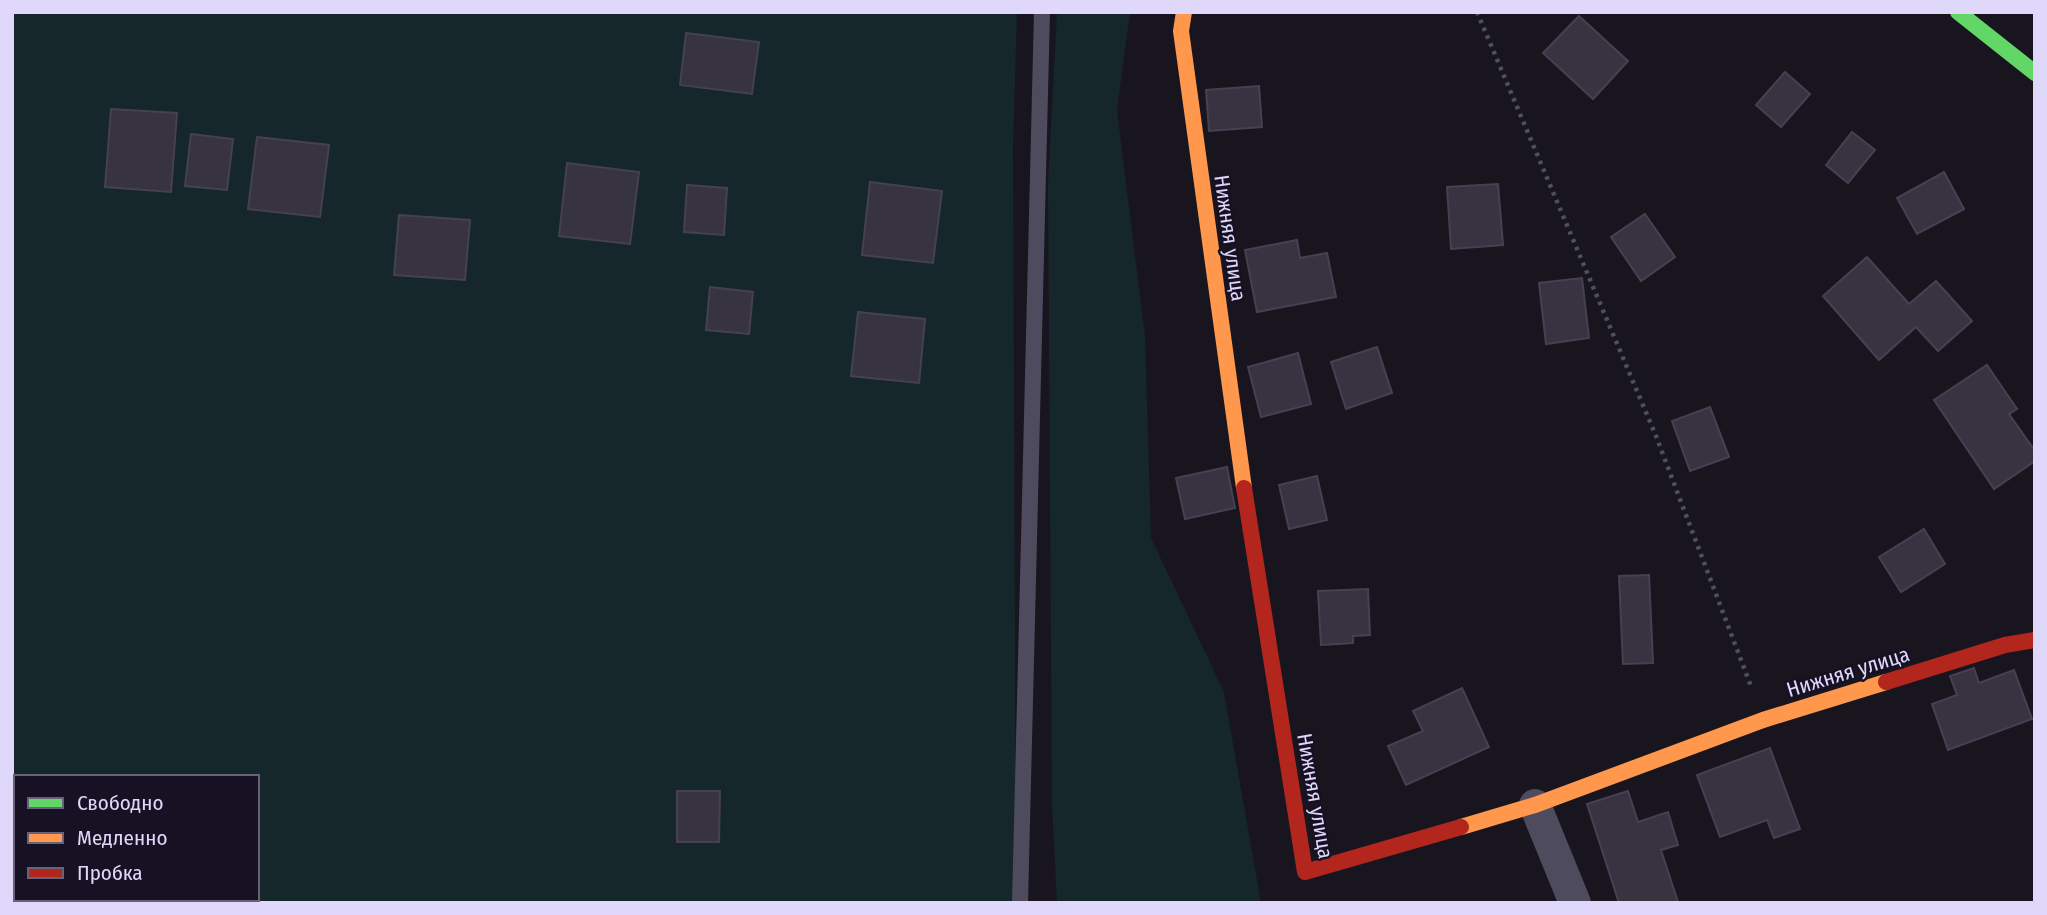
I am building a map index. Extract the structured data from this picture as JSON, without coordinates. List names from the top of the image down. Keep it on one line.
{"streets":{"street":["Нижняя улица"]},"legend":["Свободно","Медленно","Пробка"]}
